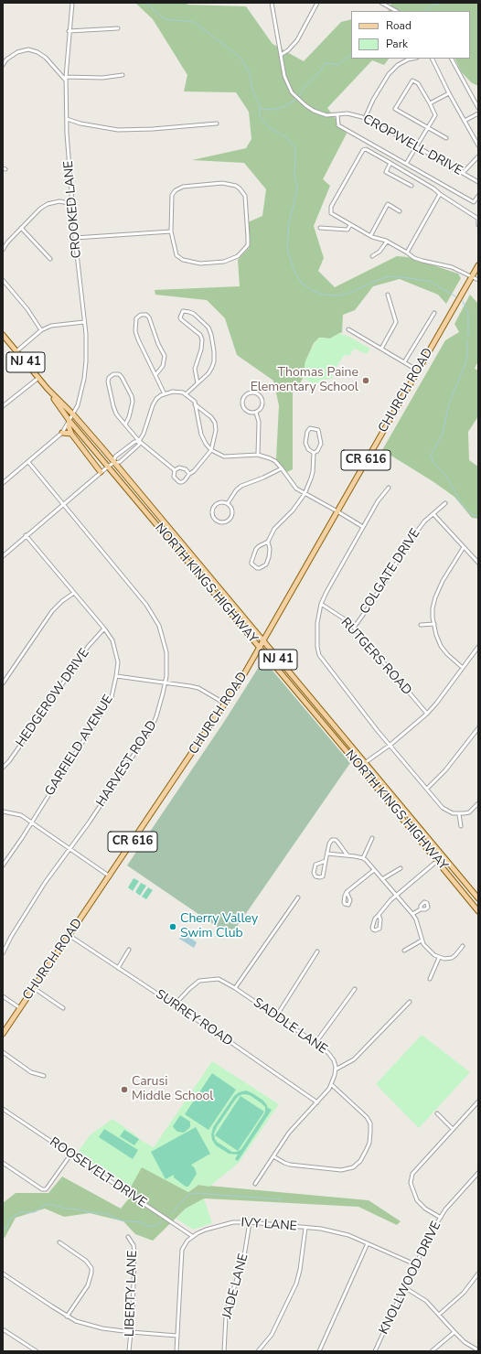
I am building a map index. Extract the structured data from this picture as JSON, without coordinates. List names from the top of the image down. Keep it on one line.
{"streets":{"main road":["NJ 41","CHURCH ROAD","CR 616","NORTH KINGS HIGHWAY"],"street":["CROPWELL DRIVE","CROOKED LANE","COLGATE DRIVE","RUTGERS ROAD","HEDGEROW DRIVE","GARFIELD AVENUE","HARVEST ROAD","SURREY ROAD","SADDLE LANE","ROOSEVELT DRIVE","IVY LANE","KNOLLWOOD DRIVE","JADE LANE","LIBERTY LANE"]},"crossings":[["CROOKED LANE","NORTH KINGS HIGHWAY"],["CROOKED LANE","HARVEST ROAD"],["CHURCH ROAD","NORTH KINGS HIGHWAY"],["CHURCH ROAD","SURREY ROAD"],["COLGATE DRIVE","RUTGERS ROAD"],["HEDGEROW DRIVE","GARFIELD AVENUE"],["SURREY ROAD","SADDLE LANE"],["ROOSEVELT DRIVE","IVY LANE"],["IVY LANE","KNOLLWOOD DRIVE"],["IVY LANE","JADE LANE"]],"places":["Thomas Paine Elementary School","Cherry Valley Swim Club","Carusi Middle School"],"legend":["Road","Park"]}
